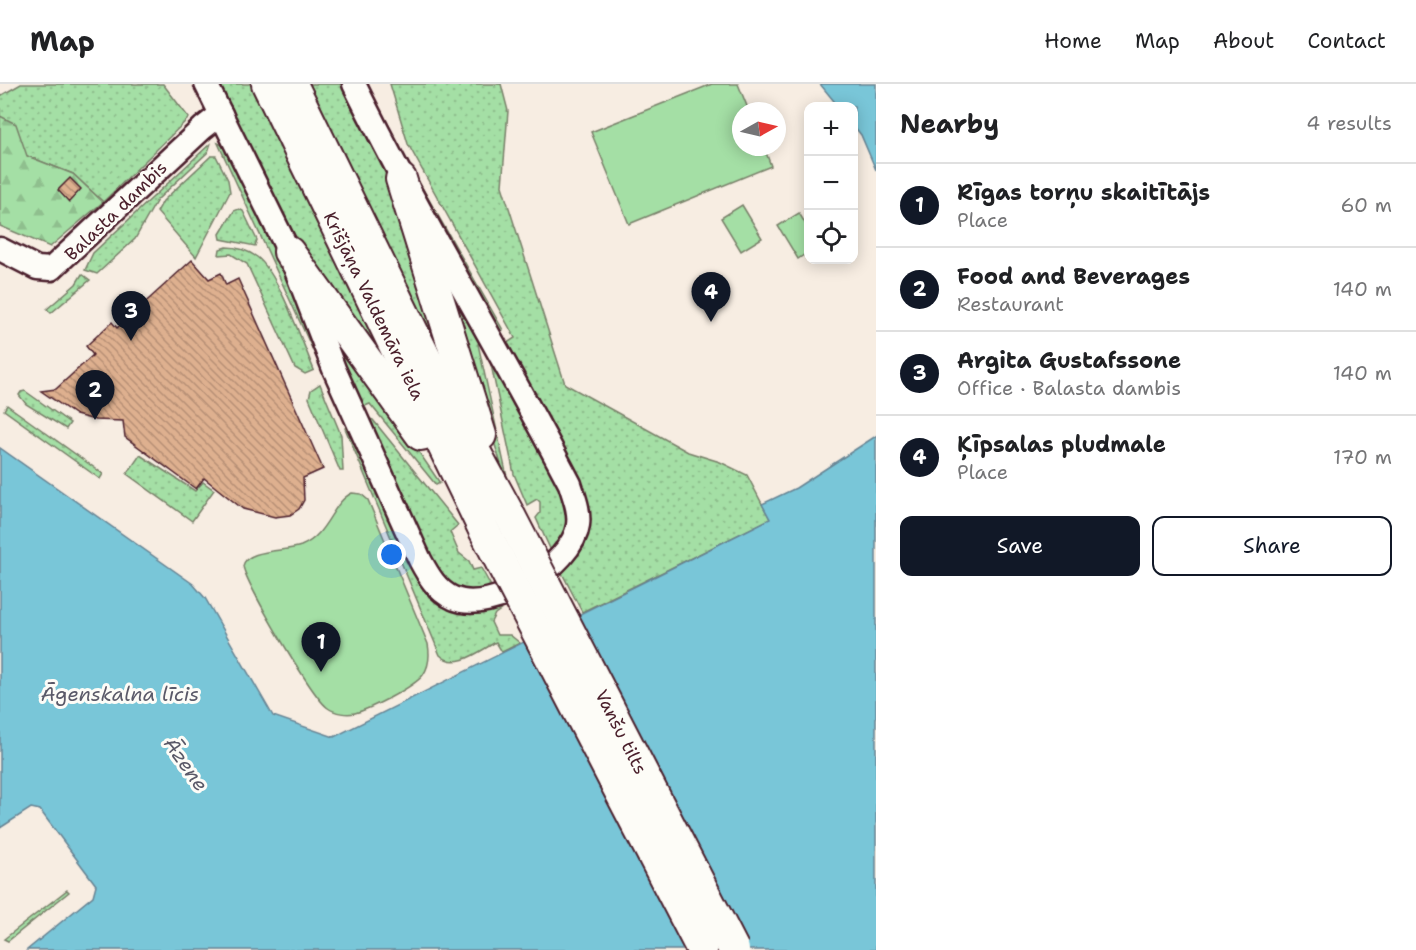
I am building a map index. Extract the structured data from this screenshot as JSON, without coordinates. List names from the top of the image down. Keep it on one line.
{"streets":{"main road":["Krišjāņa Valdemāra iela","Vanšu tilts"],"street":["Balasta dambis"]},"crossings":[["Krišjāņa Valdemāra iela","Vanšu tilts"]],"water":["Āgenskalna līcis","Āzene"],"north":"right","page":{"header":"Map","nav":["Home","Map","About","Contact"],"heading":["Nearby","4 results"],"map_buttons":["+","−"],"list":[{"mark":"1","name":"Rīgas torņu skaitītājs","note":"Place","value":"60 m"},{"mark":"2","name":"Food and Beverages","note":"Restaurant","value":"140 m"},{"mark":"3","name":"Argita Gustafssone","note":"Office · Balasta dambis","value":"140 m"},{"mark":"4","name":"Ķīpsalas pludmale","note":"Place","value":"170 m"}],"pins":["4","3","2","1"],"buttons":["Save","Share"]}}
